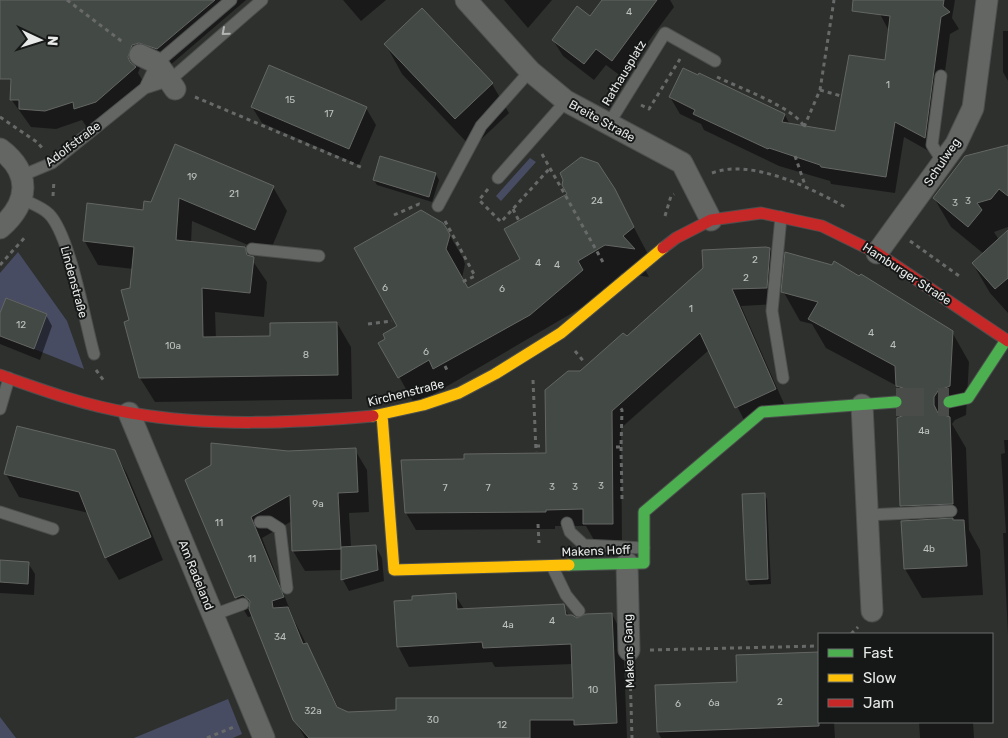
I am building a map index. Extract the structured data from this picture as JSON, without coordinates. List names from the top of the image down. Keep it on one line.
{"streets":{"main road":["Hamburger Straße","Kirchenstraße","Makens Hoff"],"street":["Breite Straße","Schulweg","Am Radeland","Makens Gang"],"lane":["Rathausplatz","Adolfstraße","Lindenstraße"]},"crossings":[["Rathausplatz","Breite Straße"],["Breite Straße","Hamburger Straße"],["Breite Straße","Kirchenstraße"],["Schulweg","Hamburger Straße"],["Hamburger Straße","Kirchenstraße"],["Kirchenstraße","Makens Hoff"],["Kirchenstraße","Am Radeland"],["Makens Hoff","Makens Gang"]],"house_numbers":["4","1","15","17","19","21","24","3","3","2","4","4","2","6","6","1","12","4","4","10a","6","8","4a","3","3","3","7","7","9a","11","4b","11","4","4a","34","10","2","6a","6","32a","30","12"],"legend":["Fast","Slow","Jam"],"north":"right"}
